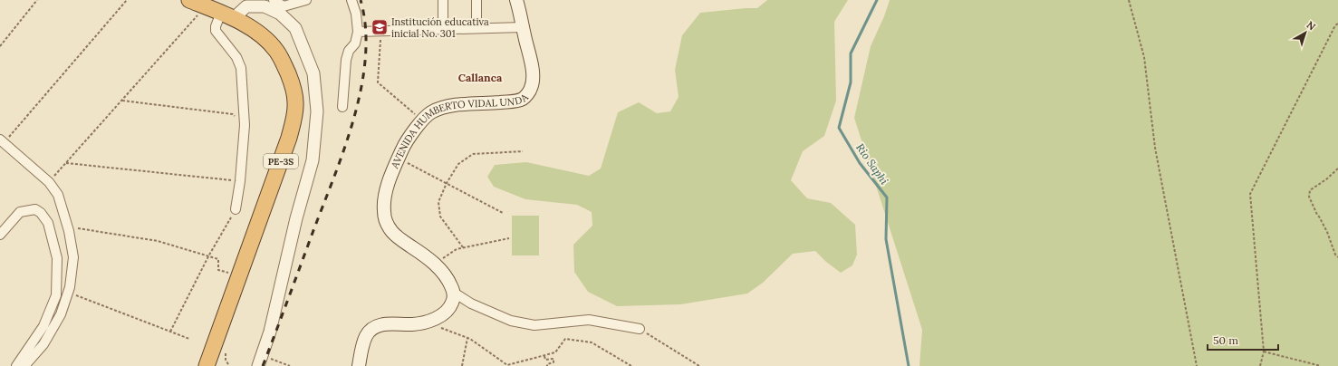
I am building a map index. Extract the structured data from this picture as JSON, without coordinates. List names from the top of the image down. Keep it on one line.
{"streets":{"highway":["PE-3S"],"main road":["AVENIDA HUMBERTO VIDAL UNDA"]},"districts":["Callanca"],"water":["Rio Saphi"],"places":{"school or university":["Institución educativa inicial No. 301"]},"scale_bar":"50 m","north":"top right"}
